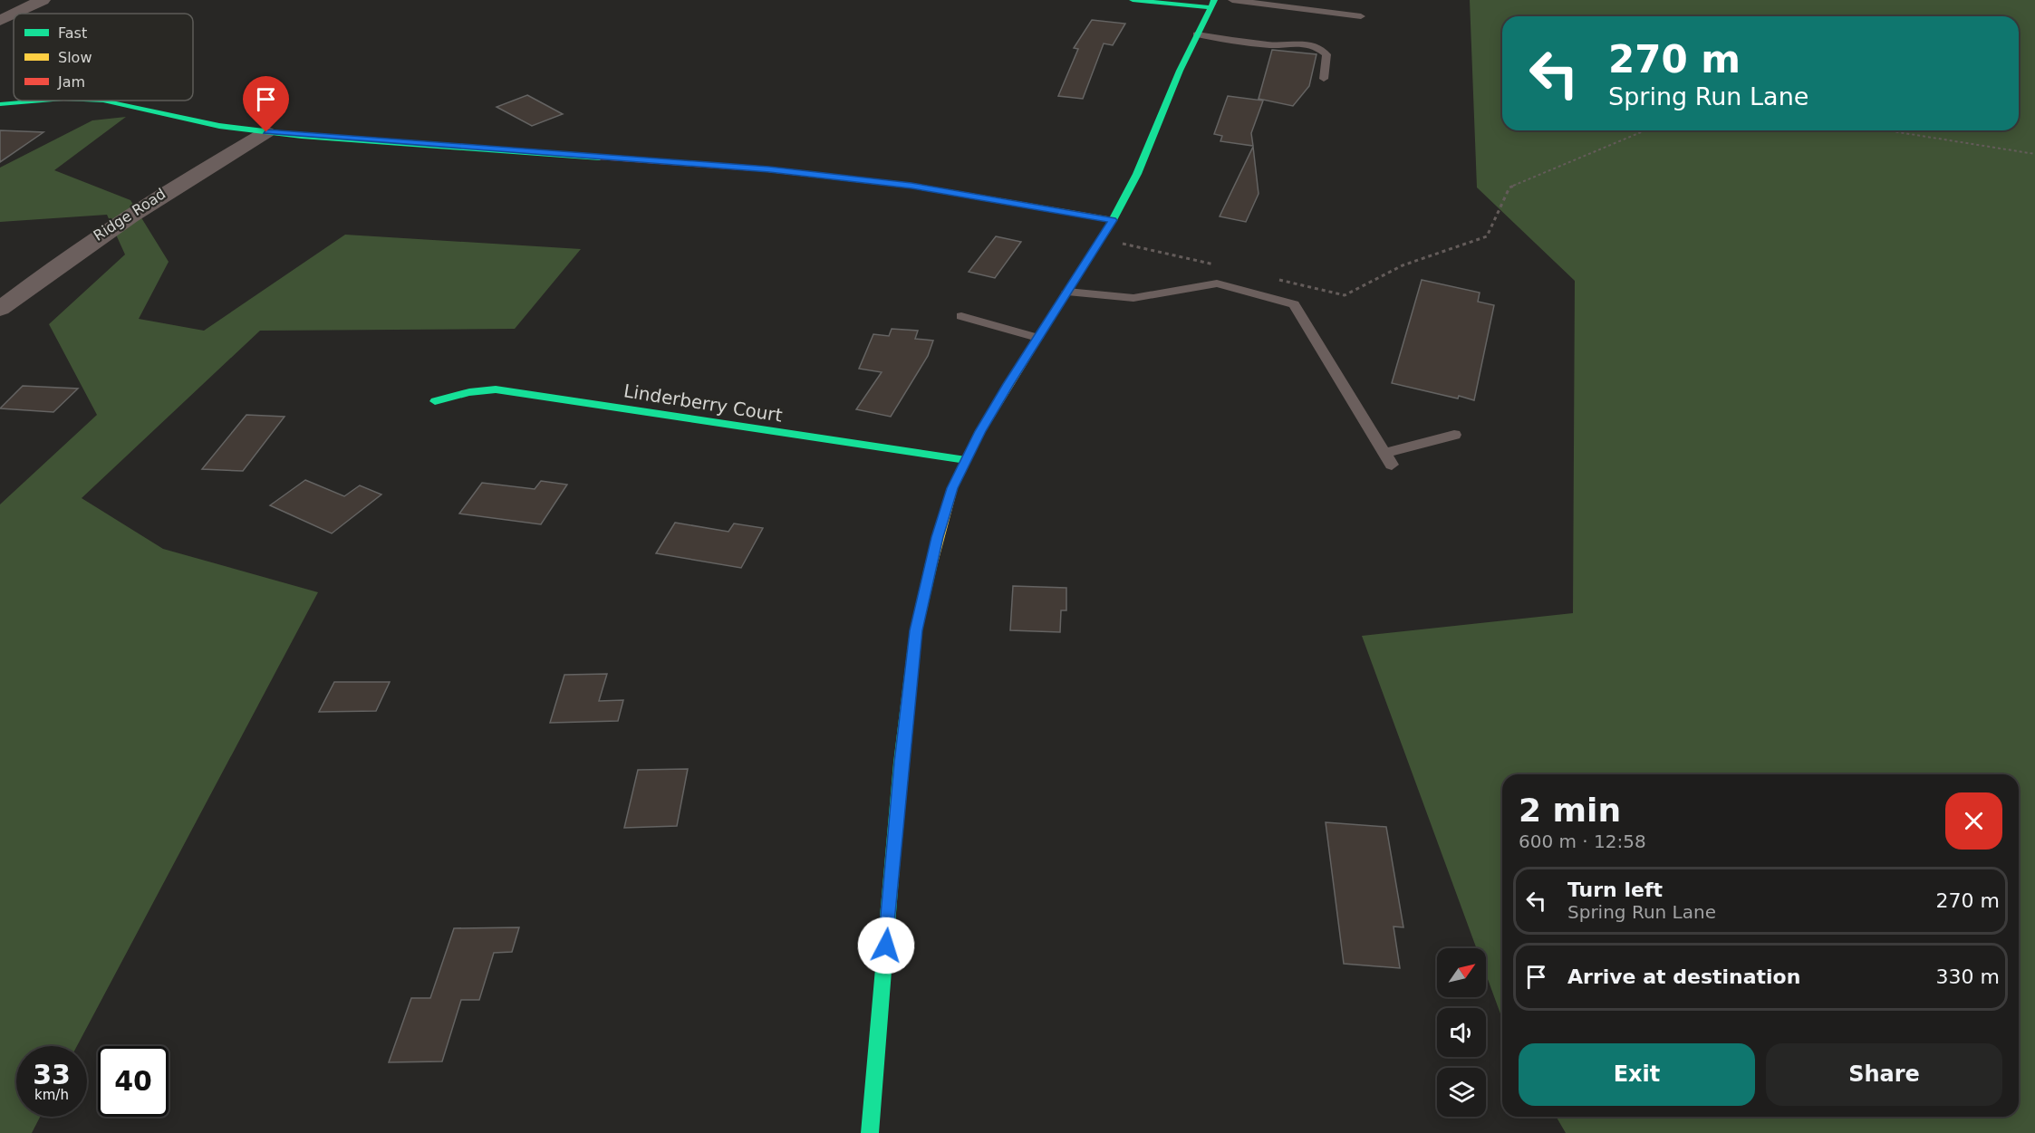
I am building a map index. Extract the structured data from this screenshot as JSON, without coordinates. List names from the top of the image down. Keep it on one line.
{"streets":{"street":["Ridge Road","Linderberry Court"]},"legend":["Fast","Slow","Jam"],"north":"top right","page":{"turn":["270 m","Spring Run Lane"],"heading":["2 min","600 m · 12:58"],"list":[{"name":"Turn left","note":"Spring Run Lane","value":"270 m"},{"name":"Arrive at destination","value":"330 m"}],"buttons":["Exit","Share"],"speed":"33 km/h","limit":"40"}}
